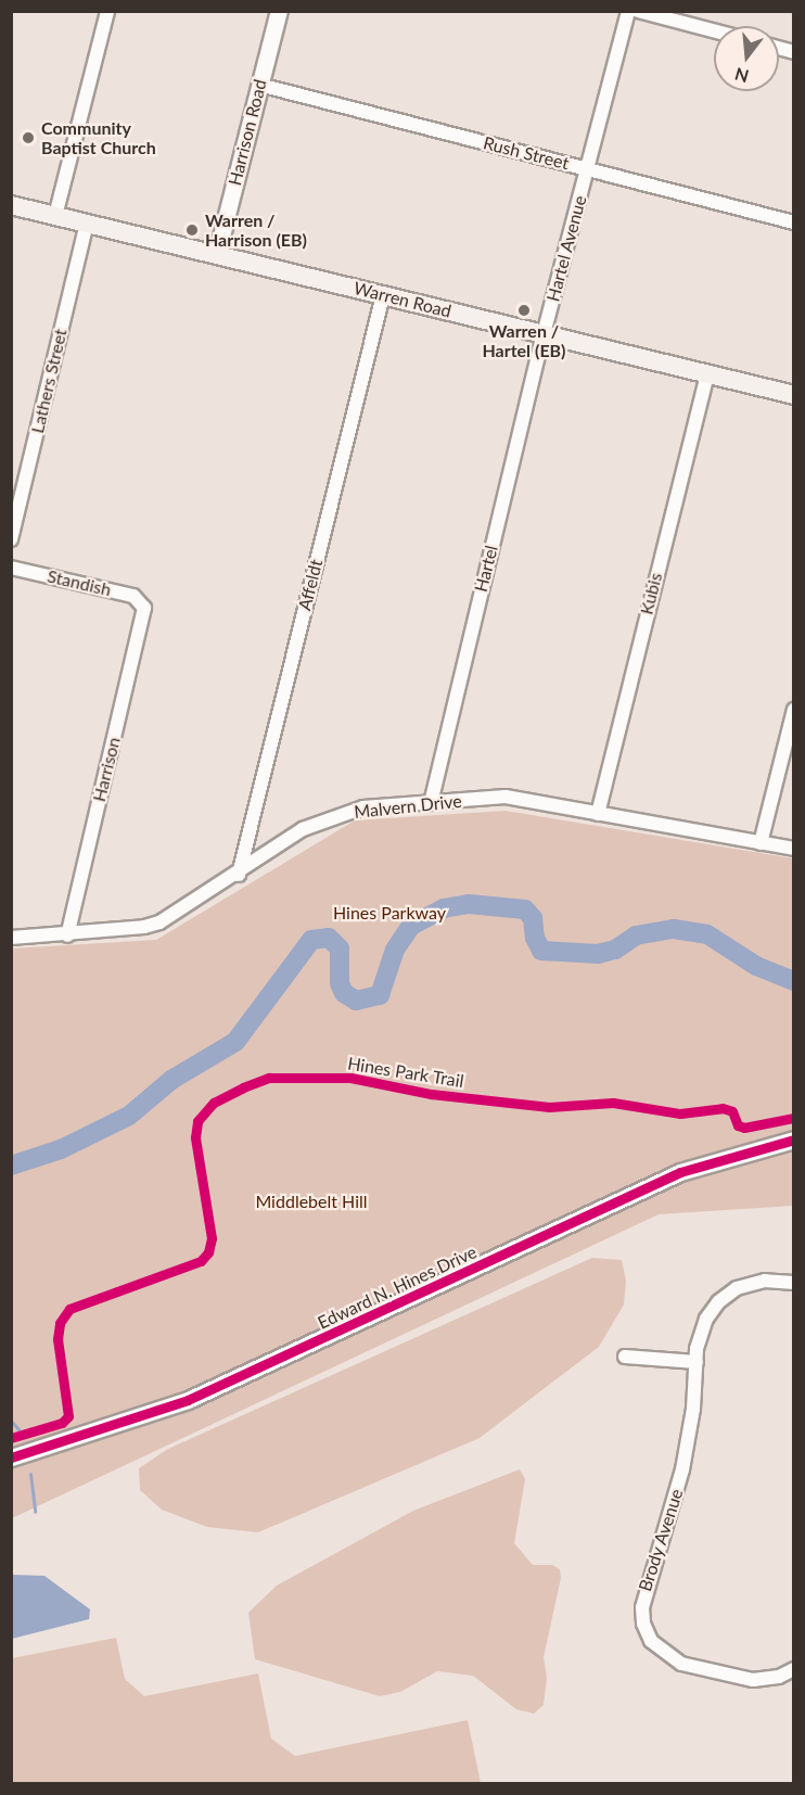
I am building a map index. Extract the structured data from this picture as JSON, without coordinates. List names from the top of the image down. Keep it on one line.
{"streets":{"main road":["Warren Road"],"street":["Harrison Road","Rush Street","Hartel Avenue","Lathers Street","Hartel","Standish","Affeldt","Kubis","Harrison","Malvern Drive","Edward N. Hines Drive","Brody Avenue"],"cycle path":["Hines Park Trail"]},"crossings":[["Harrison Road","Rush Street"],["Harrison Road","Warren Road"],["Rush Street","Hartel Avenue"],["Hartel Avenue","Warren Road"],["Hartel Avenue","Hartel"],["Warren Road","Lathers Street"],["Warren Road","Hartel"],["Warren Road","Affeldt"],["Warren Road","Kubis"],["Hartel","Malvern Drive"],["Standish","Harrison"],["Affeldt","Malvern Drive"],["Kubis","Malvern Drive"],["Harrison","Malvern Drive"]],"parks":["Hines Parkway","Middlebelt Hill"],"places":["Community Baptist Church","Warren / Harrison (EB)","Warren / Hartel (EB)"],"north":"bottom"}
